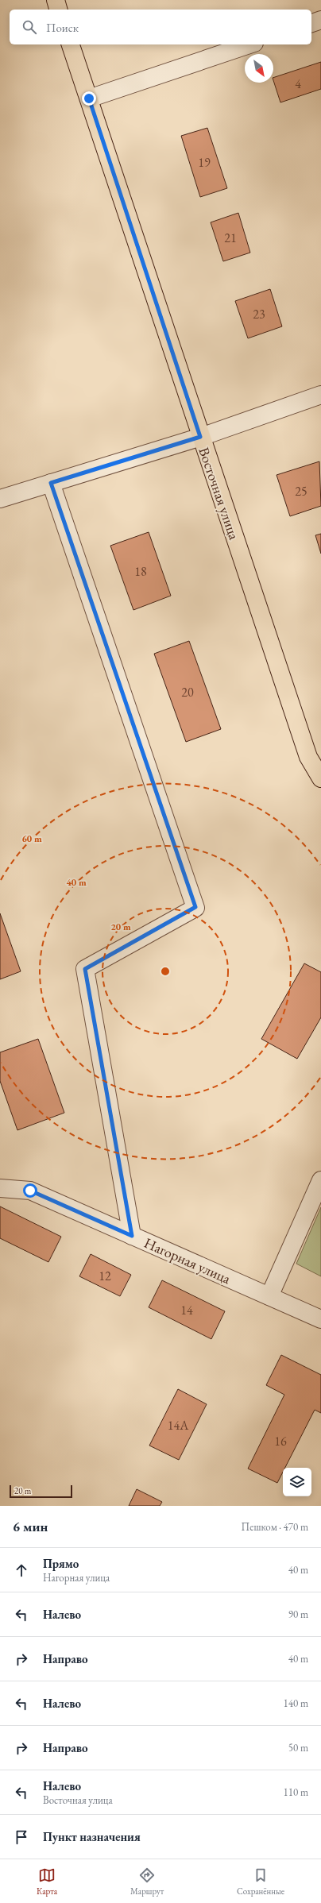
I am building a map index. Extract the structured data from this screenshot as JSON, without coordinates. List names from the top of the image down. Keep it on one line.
{"streets":{"main road":["Восточная улица"],"street":["Нагорная улица"]},"house_numbers":["4","19","21","23","25","18","20","12","14","14А","16"],"scale_bar":"20 m","north":"bottom right","page":{"search":"Поиск","scale":"20 m","heading":["6 мин","Пешком · 470 m"],"list":[["Прямо","Нагорная улица","40 m"],["Налево","90 m"],["Направо","40 m"],["Налево","140 m"],["Направо","50 m"],["Налево","Восточная улица","110 m"],"Пункт назначения"],"nav":["Карта","Маршрут","Сохранённые"]},"rings":["60 m","40 m","20 m"]}
